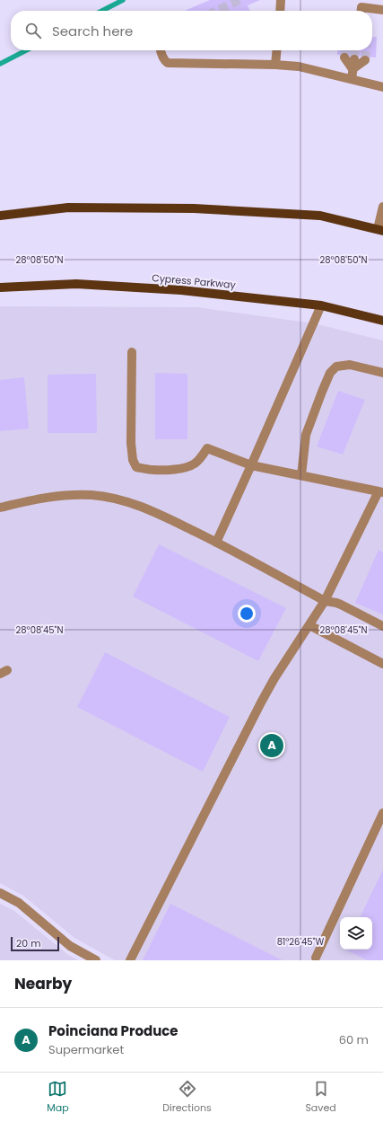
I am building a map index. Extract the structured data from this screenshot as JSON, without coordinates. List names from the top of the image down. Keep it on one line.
{"streets":{"main road":["Cypress Parkway"]},"scale_bar":"20 m","page":{"search":"Search here","pins":"A","scale":"20 m","heading":"Nearby","list":[{"mark":"A","name":"Poinciana Produce","note":"Supermarket","value":"60 m"}],"nav":["Map","Directions","Saved"]},"coordinates":["28°08'50\"N","28°08'45\"N","81°26'45\"W"]}
